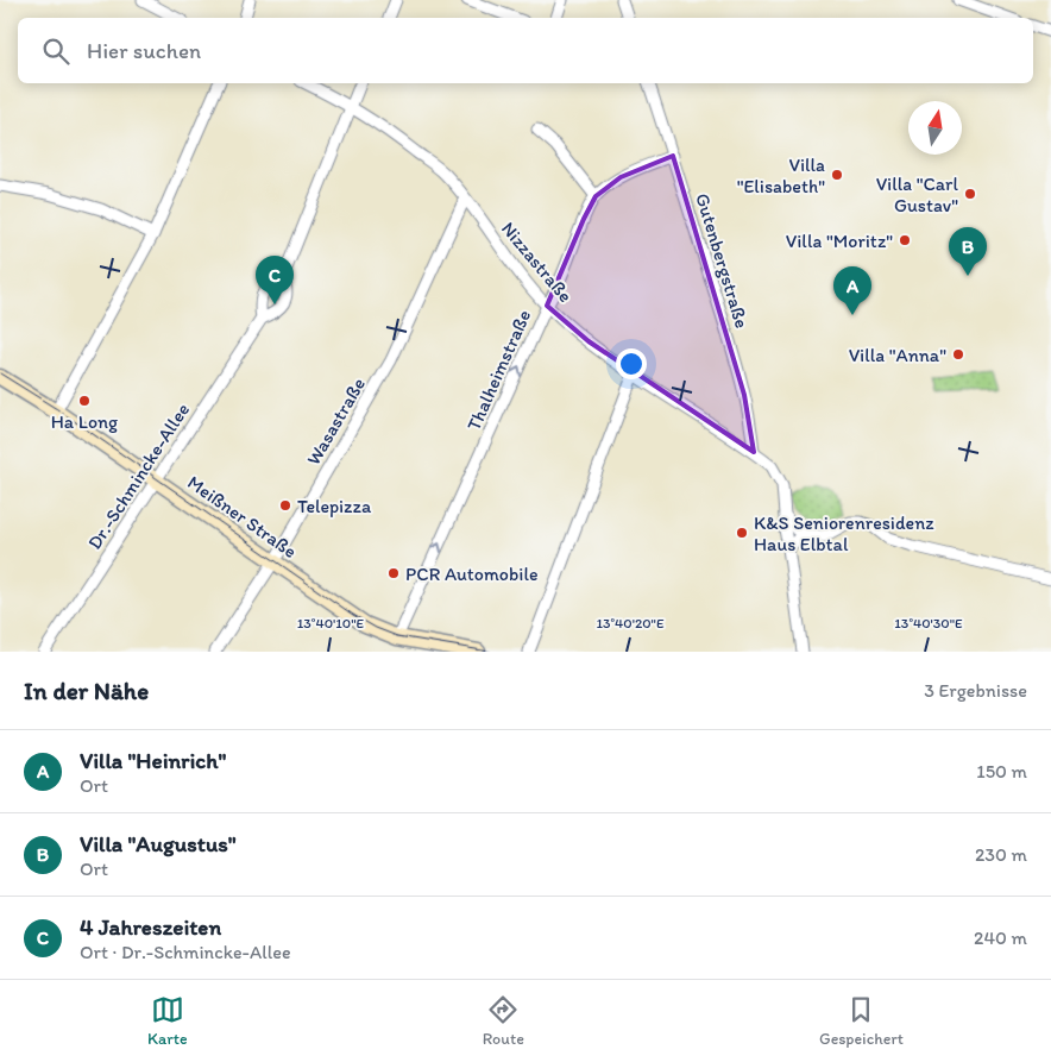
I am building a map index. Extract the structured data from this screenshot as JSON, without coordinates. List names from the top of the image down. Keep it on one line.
{"streets":{"main road":["Meißner Straße"],"street":["Gutenbergstraße","Nizzastraße","Thalheimstraße","Wasastraße","Dr.-Schmincke-Allee"]},"crossings":[["Gutenbergstraße","Nizzastraße"],["Gutenbergstraße","Thalheimstraße"],["Nizzastraße","Thalheimstraße"],["Nizzastraße","Wasastraße"],["Nizzastraße","Dr.-Schmincke-Allee"],["Thalheimstraße","Meißner Straße"],["Wasastraße","Meißner Straße"],["Dr.-Schmincke-Allee","Meißner Straße"]],"one_way":["Thalheimstraße"],"places":["Villa \"Elisabeth\"","Villa \"Carl Gustav\"","Villa \"Moritz\"","Villa \"Anna\"","Ha Long","Telepizza","K&S Seniorenresidenz Haus Elbtal","PCR Automobile"],"north":"top","page":{"search":"Hier suchen","pins":["B","C","A"],"heading":["In der Nähe","3 Ergebnisse"],"list":[{"mark":"A","name":"Villa \"Heinrich\"","note":"Ort","value":"150 m"},{"mark":"B","name":"Villa \"Augustus\"","note":"Ort","value":"230 m"},{"mark":"C","name":"4 Jahreszeiten","note":"Ort · Dr.-Schmincke-Allee","value":"240 m"}],"nav":["Karte","Route","Gespeichert"]},"coordinates":["13°40'10\"E","13°40'20\"E","13°40'30\"E"]}
